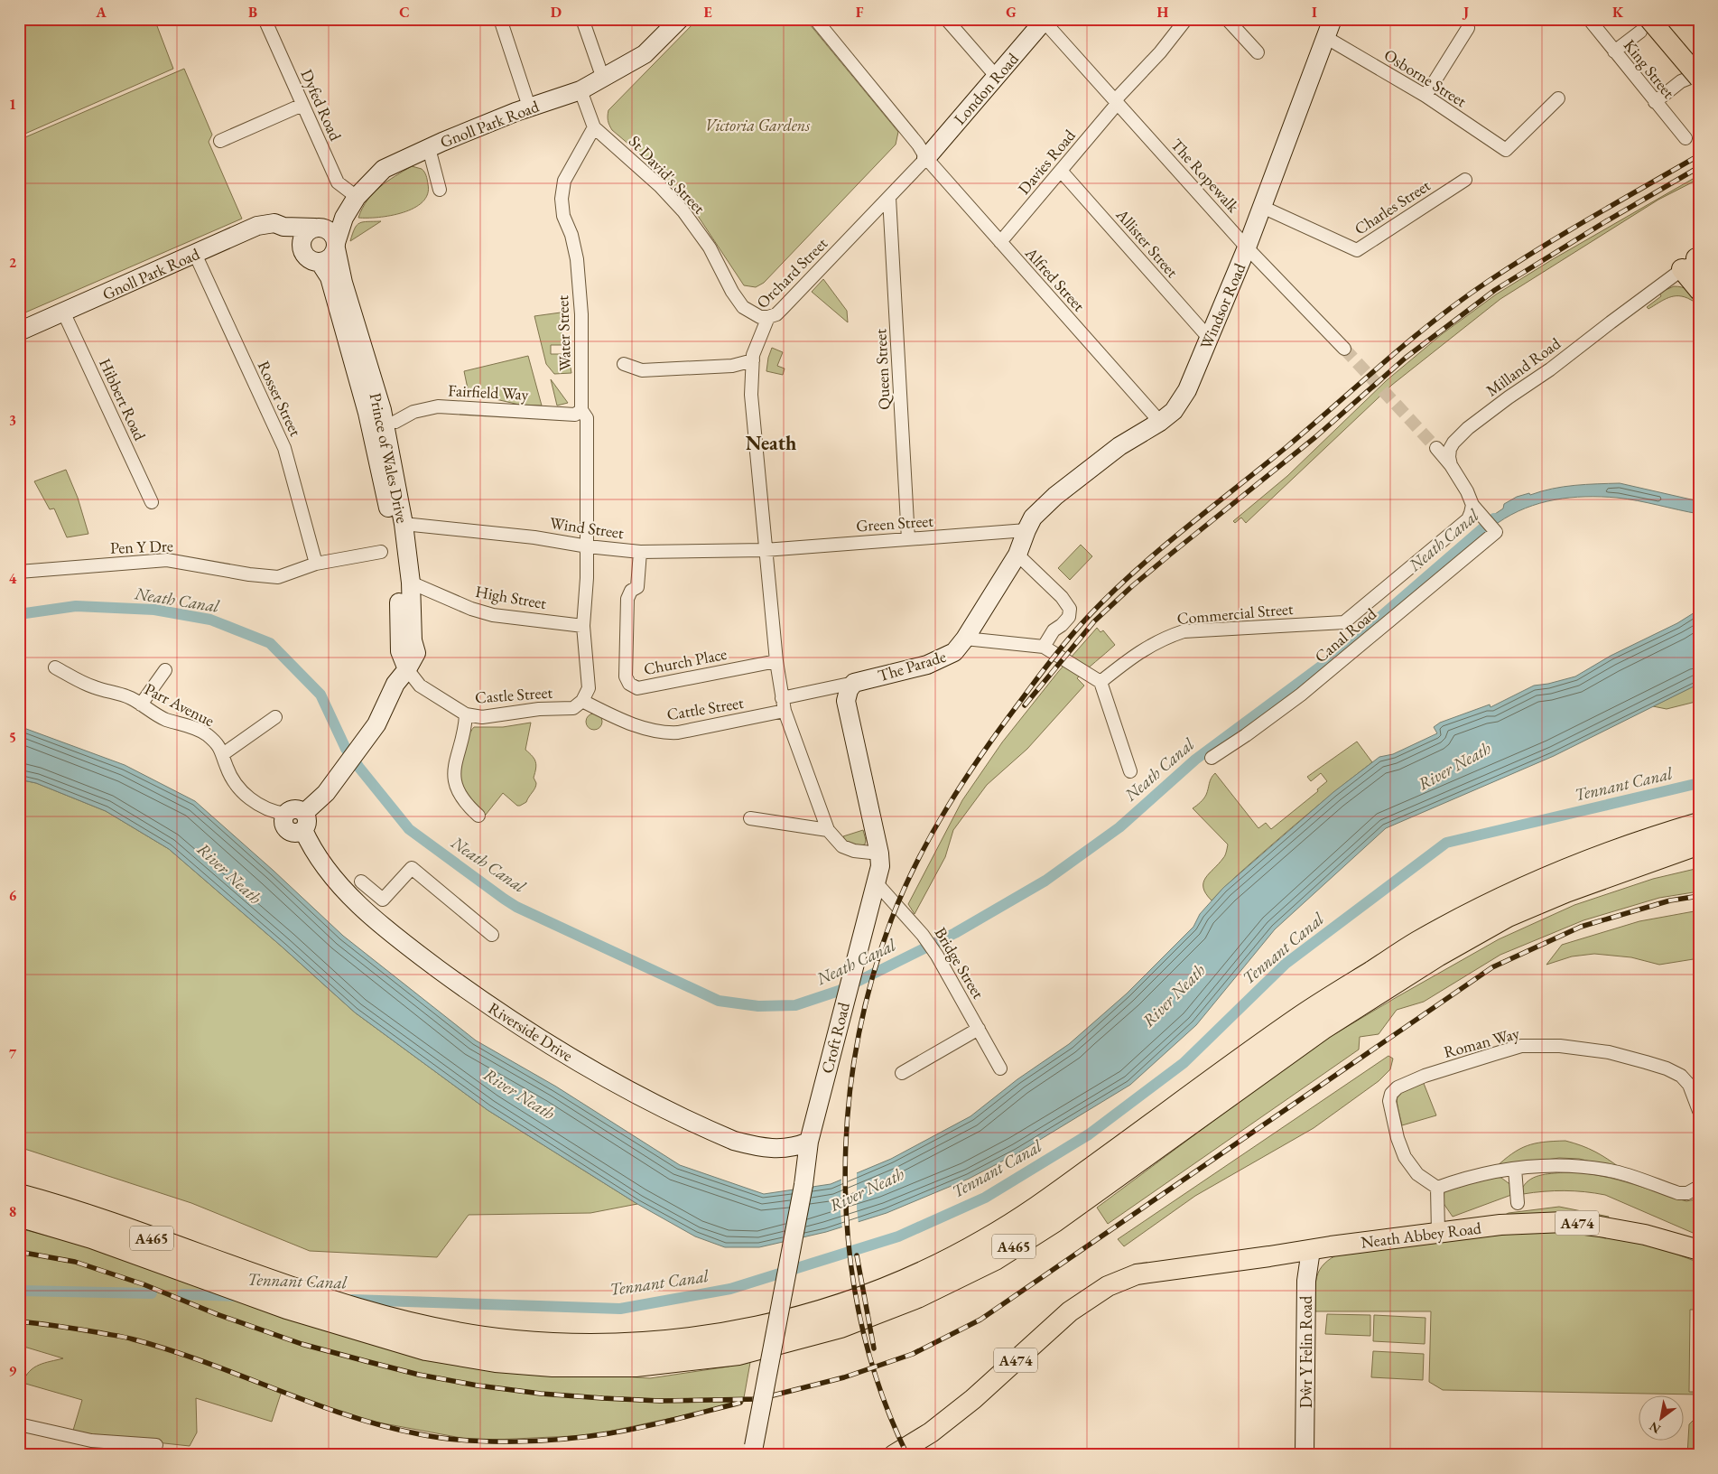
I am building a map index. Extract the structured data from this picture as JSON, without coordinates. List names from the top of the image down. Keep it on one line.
{"streets":{"highway":["A465"],"main road":["London Road","Gnoll Park Road","Windsor Road","Prince of Wales Drive","The Parade","Riverside Drive","Croft Road","A474","Neath Abbey Road","Dŵr Y Felin Road"],"street":["King Street","Osborne Street","Dyfed Road","Davies Road","St David's Street","The Ropewalk","Charles Street","Allister Street","Orchard Street","Alfred Street","Water Street","Milland Road","Queen Street","Fairfield Way","Rosser Street","Hibbert Road","Green Street","Wind Street","Pen Y Dre","High Street","Commercial Street","Canal Road","Church Place","Castle Street","Parr Avenue","Cattle Street","Bridge Street","Roman Way"]},"crossings":[["Osborne Street","Windsor Road"],["London Road","The Ropewalk"],["London Road","Orchard Street"],["London Road","Alfred Street"],["Dyfed Road","Gnoll Park Road"],["Gnoll Park Road","St David's Street"],["Gnoll Park Road","Rosser Street"],["Gnoll Park Road","Hibbert Road"],["Gnoll Park Road","Prince of Wales Drive"],["Davies Road","The Ropewalk"],["Davies Road","Allister Street"],["Davies Road","Alfred Street"],["St David's Street","Orchard Street"],["St David's Street","Water Street"],["The Ropewalk","Windsor Road"],["Charles Street","Windsor Road"],["Allister Street","Windsor Road"],["Orchard Street","Alfred Street"],["Orchard Street","Queen Street"],["Orchard Street","Green Street"],["Orchard Street","Wind Street"],["Orchard Street","Church Place"],["Orchard Street","The Parade"],["Orchard Street","Cattle Street"],["Alfred Street","Windsor Road"],["Windsor Road","Green Street"],["Windsor Road","The Parade"],["Water Street","Fairfield Way"],["Water Street","Wind Street"],["Water Street","High Street"],["Water Street","Castle Street"],["Water Street","Cattle Street"],["Queen Street","Green Street"],["Rosser Street","Pen Y Dre"],["Prince of Wales Drive","Wind Street"],["Prince of Wales Drive","High Street"],["Prince of Wales Drive","Castle Street"],["Prince of Wales Drive","Riverside Drive"],["Green Street","Wind Street"],["Green Street","The Parade"],["Wind Street","Church Place"],["Commercial Street","Canal Road"],["The Parade","Croft Road"],["Castle Street","Cattle Street"],["Bridge Street","Croft Road"],["Riverside Drive","Croft Road"],["Neath Abbey Road","Dŵr Y Felin Road"]],"districts":["Neath"],"water":["Neath Canal","River Neath","Tennant Canal"],"parks":["Victoria Gardens"],"north":"bottom left","grid":{"columns":["A","B","C","D","E","F","G","H","I","J","K"],"rows":["1","2","3","4","5","6","7","8","9"]}}
